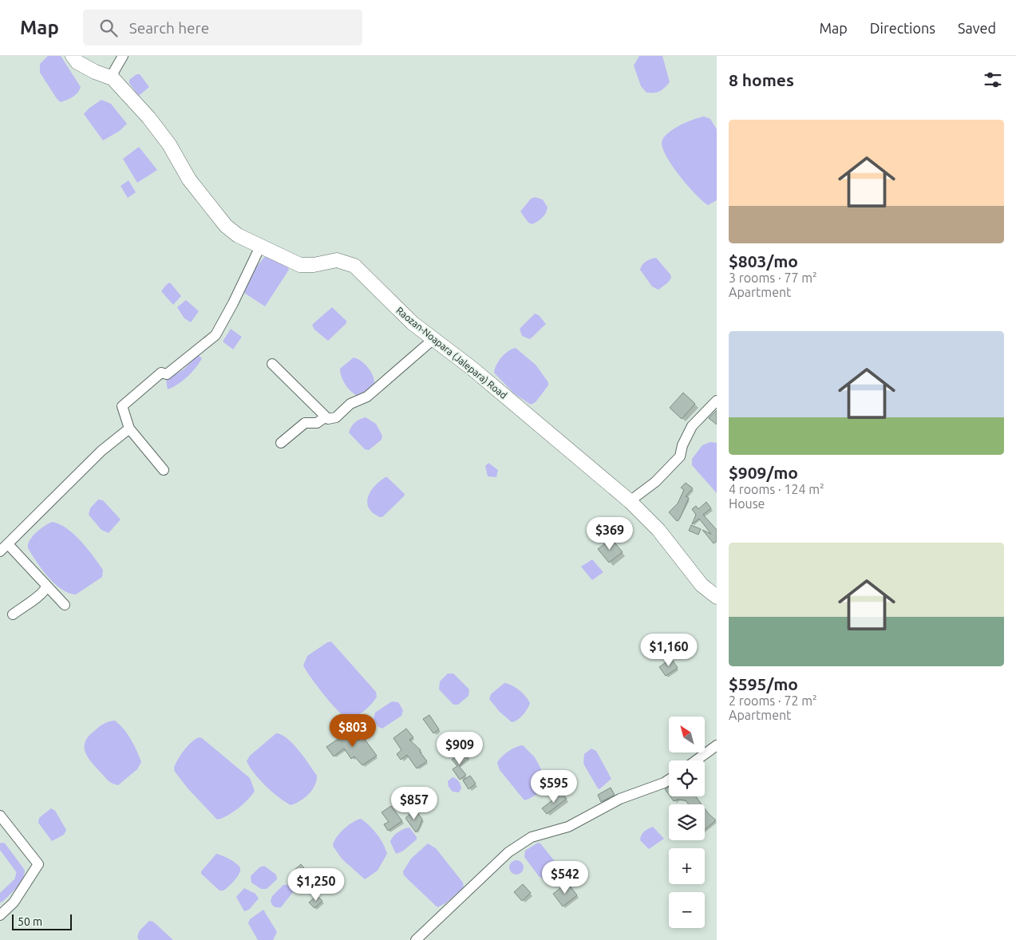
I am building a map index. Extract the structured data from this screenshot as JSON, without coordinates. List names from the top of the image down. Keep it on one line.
{"streets":{"main road":["Raozan-Noapara (Jalepara) Road"]},"scale_bar":"50 m","north":"top left","page":{"header":"Map","search":"Search here","nav":["Map","Directions","Saved"],"heading":"8 homes","list":[{"name":"$803/mo","note":"3 rooms · 77 m² · Apartment"},{"name":"$909/mo","note":"4 rooms · 124 m² · House"},{"name":"$595/mo","note":"2 rooms · 72 m² · Apartment"}],"price":["$369","$1,160","$803","$909","$595","$857","$542","$1,250"],"map_buttons":["+","−"],"scale":"50 m"}}
